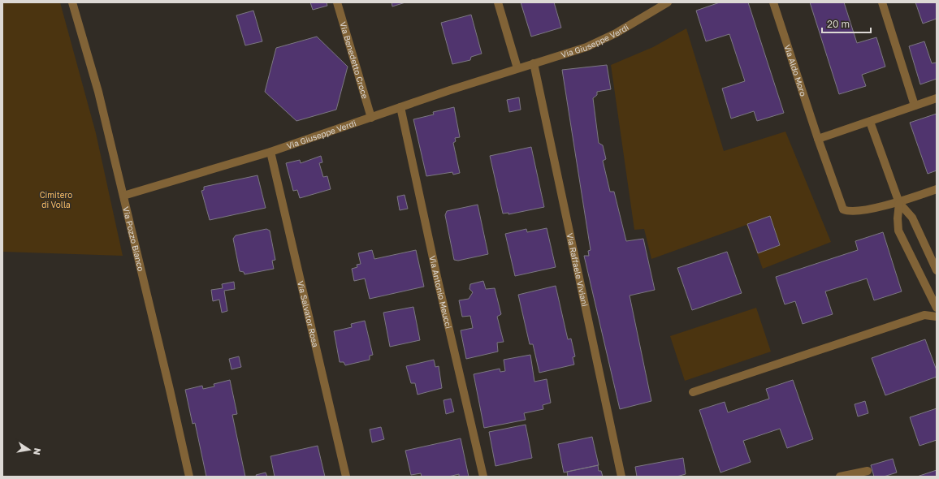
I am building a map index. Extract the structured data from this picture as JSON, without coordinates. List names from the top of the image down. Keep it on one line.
{"streets":{"street":["Via Giuseppe Verdi","Via Benedetto Croce","Via Aldo Moro","Via Pozzo Bianco","Via Raffaele Viviani","Via Antonio Meucci","Via Salvator Rosa"]},"crossings":[["Via Giuseppe Verdi","Via Benedetto Croce"],["Via Giuseppe Verdi","Via Pozzo Bianco"],["Via Giuseppe Verdi","Via Raffaele Viviani"],["Via Giuseppe Verdi","Via Antonio Meucci"],["Via Giuseppe Verdi","Via Salvator Rosa"]],"parks":["Cimitero di Volla"],"scale_bar":"20 m","north":"right"}
